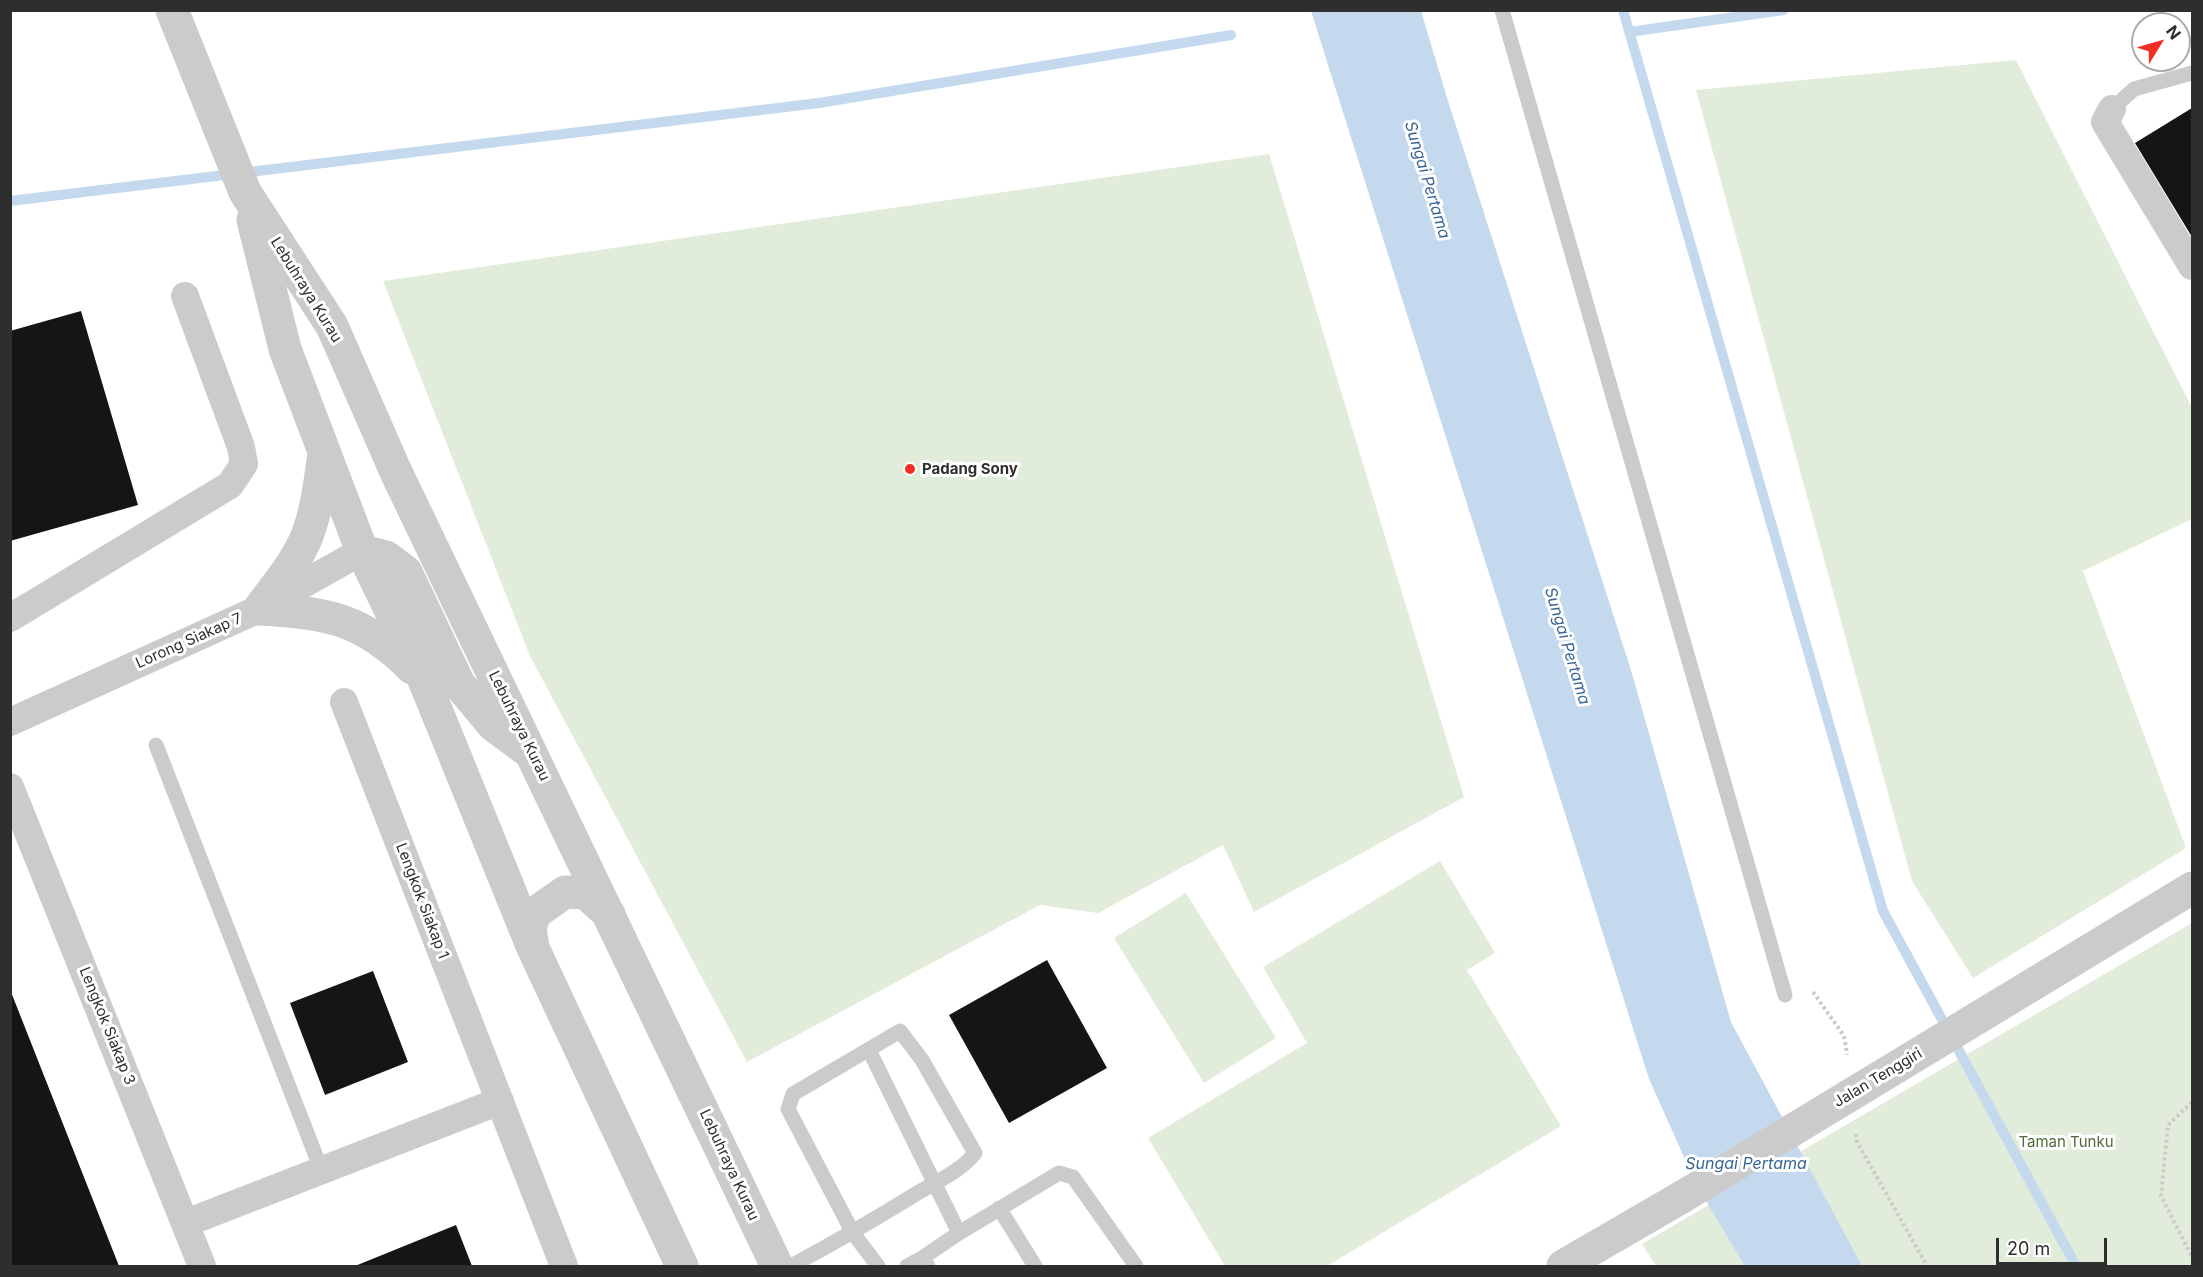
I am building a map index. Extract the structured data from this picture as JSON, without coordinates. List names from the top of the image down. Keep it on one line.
{"streets":{"street":["Lebuhraya Kurau","Lorong Siakap 7","Lengkok Siakap 1","Lengkok Siakap 3","Jalan Tenggiri"]},"crossings":[["Lebuhraya Kurau","Lorong Siakap 7"]],"water":["Sungai Pertama"],"parks":["Taman Tunku"],"places":["Padang Sony"],"scale_bar":"20 m","north":"top right"}
